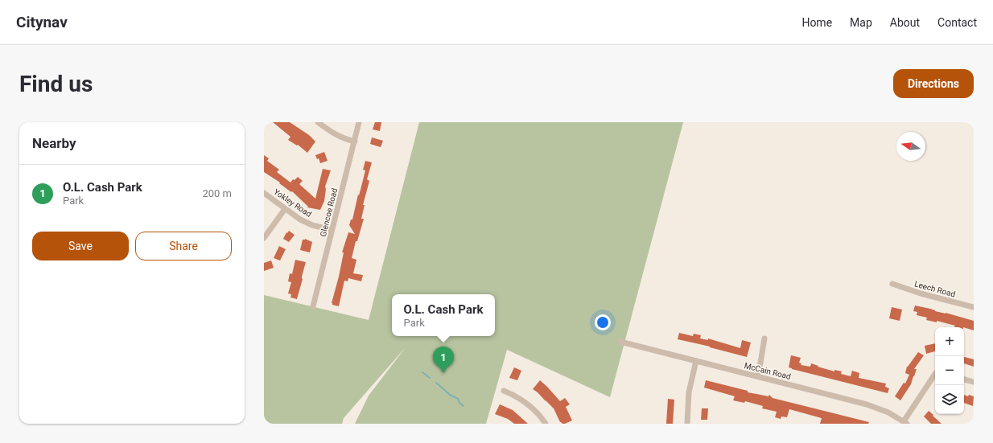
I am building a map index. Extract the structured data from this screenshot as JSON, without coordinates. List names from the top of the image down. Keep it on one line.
{"streets":{"street":["Yokley Road","Glencoe Road","Leech Road","McCain Road"]},"crossings":[["Yokley Road","Glencoe Road"]],"north":"left","page":{"header":"Citynav","nav":["Home","Map","About","Contact"],"buttons":["Directions",["Save","Share"]],"title":"Find us","heading":"Nearby","list":[{"mark":"1","name":"O.L. Cash Park","note":"Park","value":"200 m"}],"popup":["O.L. Cash Park","Park"],"map_buttons":["+","−"],"pins":"1"}}
